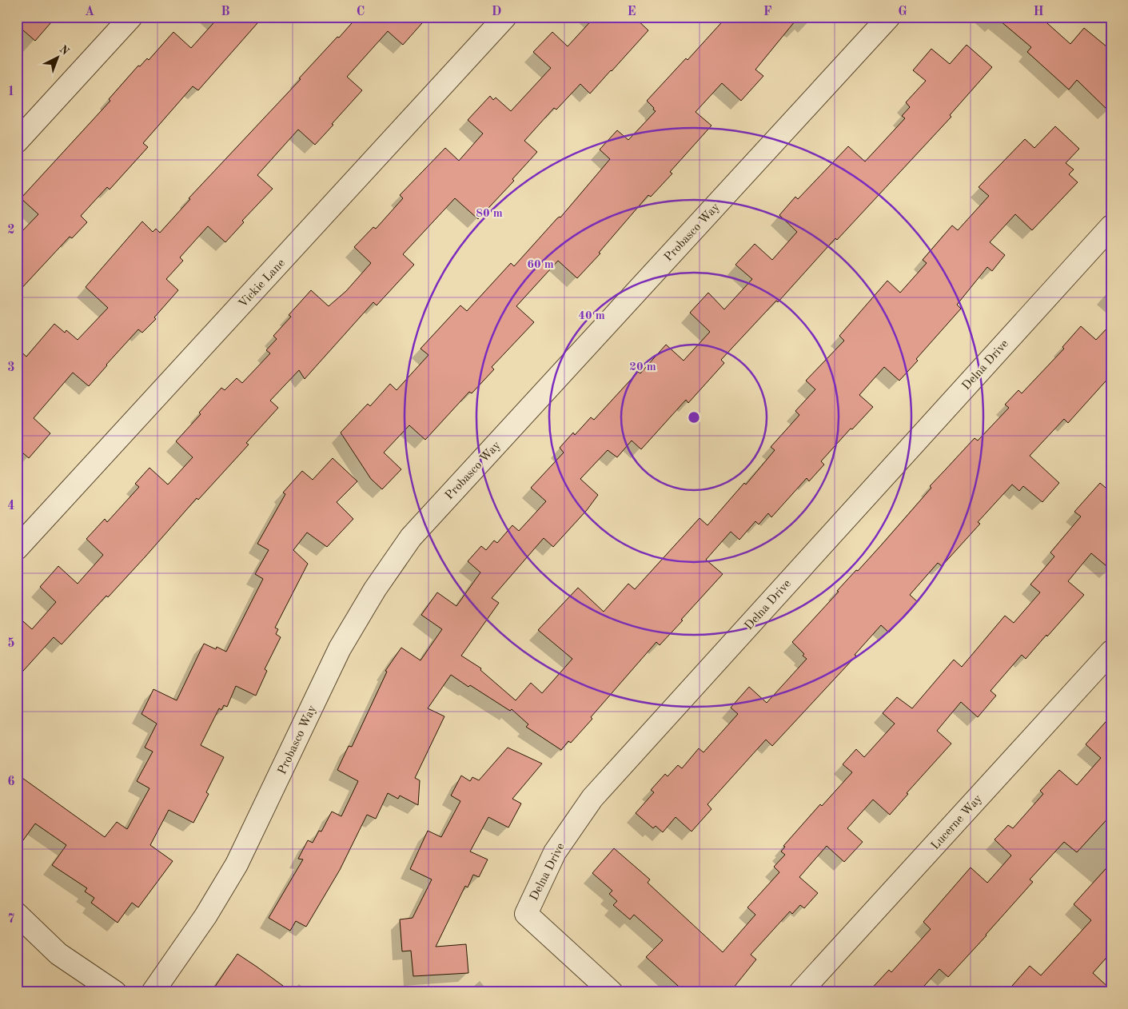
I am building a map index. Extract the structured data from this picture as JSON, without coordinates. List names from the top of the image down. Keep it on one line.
{"streets":{"street":["Probasco Way","Vickie Lane","Delna Drive","Lucerne Way"]},"north":"top right","grid":{"columns":["A","B","C","D","E","F","G","H"],"rows":["1","2","3","4","5","6","7"]},"rings":["80 m","60 m","40 m","20 m"]}
